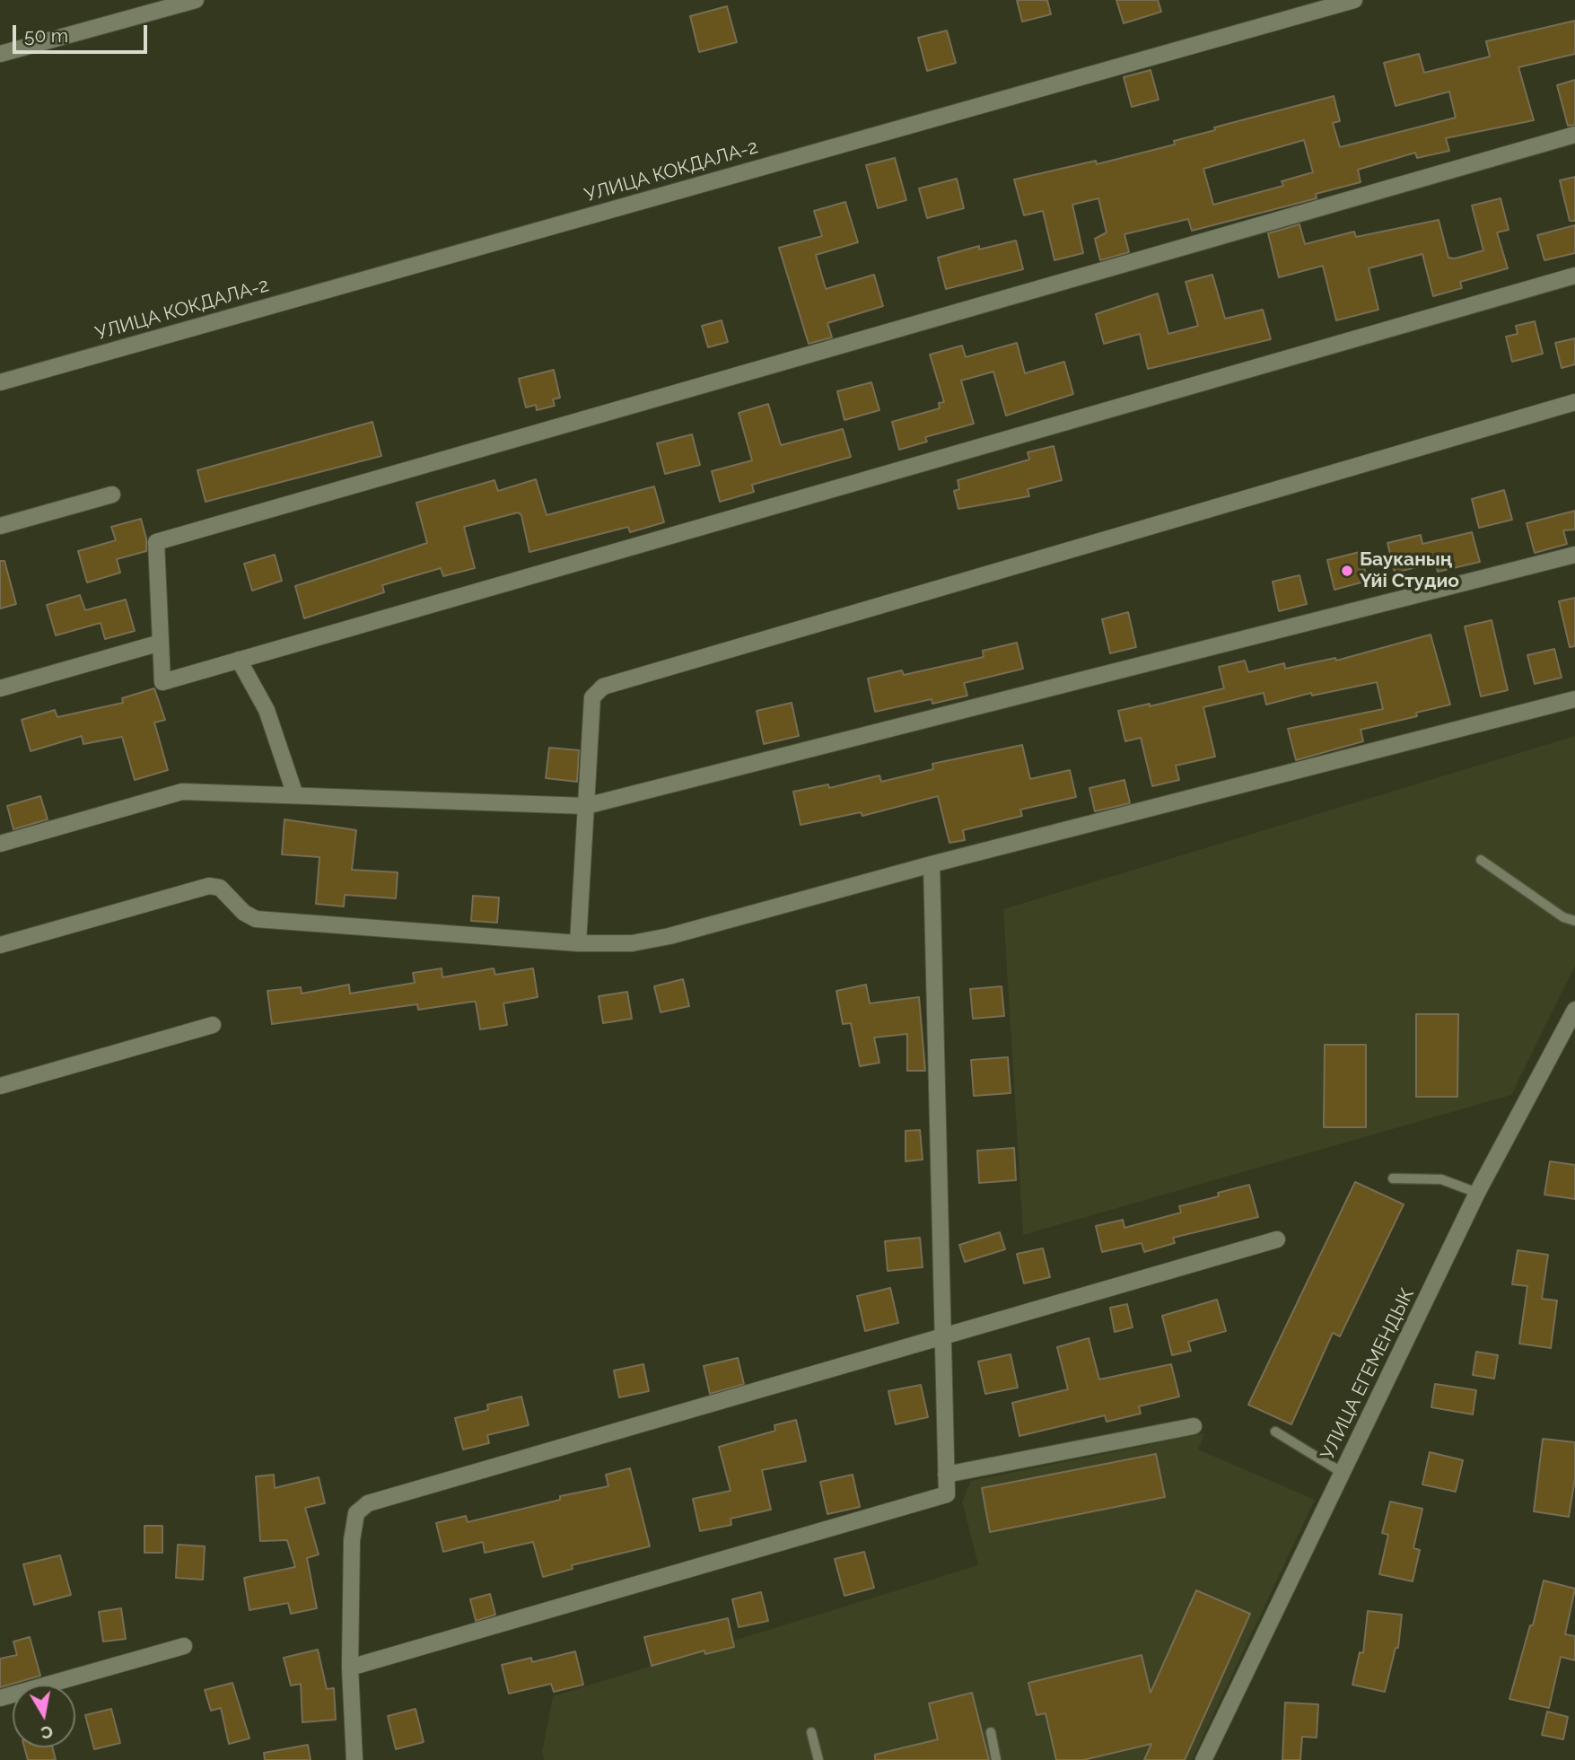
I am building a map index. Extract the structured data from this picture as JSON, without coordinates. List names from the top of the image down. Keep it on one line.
{"streets":{"street":["УЛИЦА КОКДАЛА-2","УЛИЦА ЕГЕМЕНДЫК"]},"places":["Бауканың Үйі Студио"],"scale_bar":"50 m","north":"bottom"}
